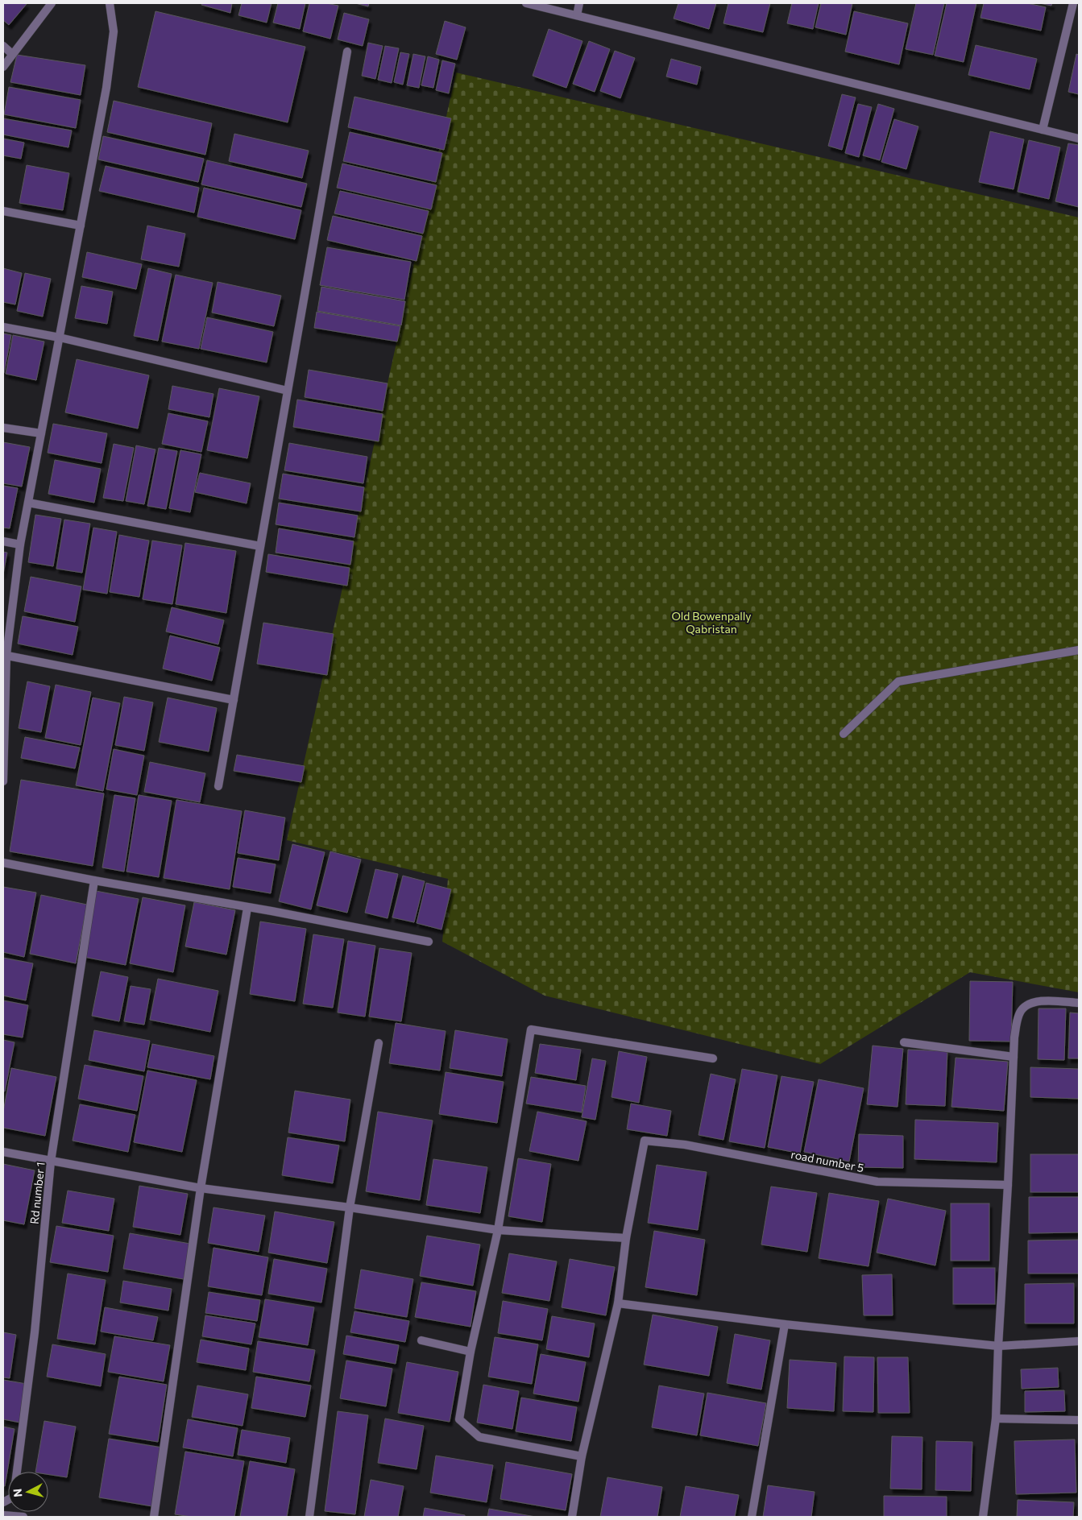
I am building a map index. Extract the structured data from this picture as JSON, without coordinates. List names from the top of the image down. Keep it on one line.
{"streets":{"street":["road number 5","Rd number 1"]},"parks":["Old Bowenpally Qabristan"],"north":"left"}
